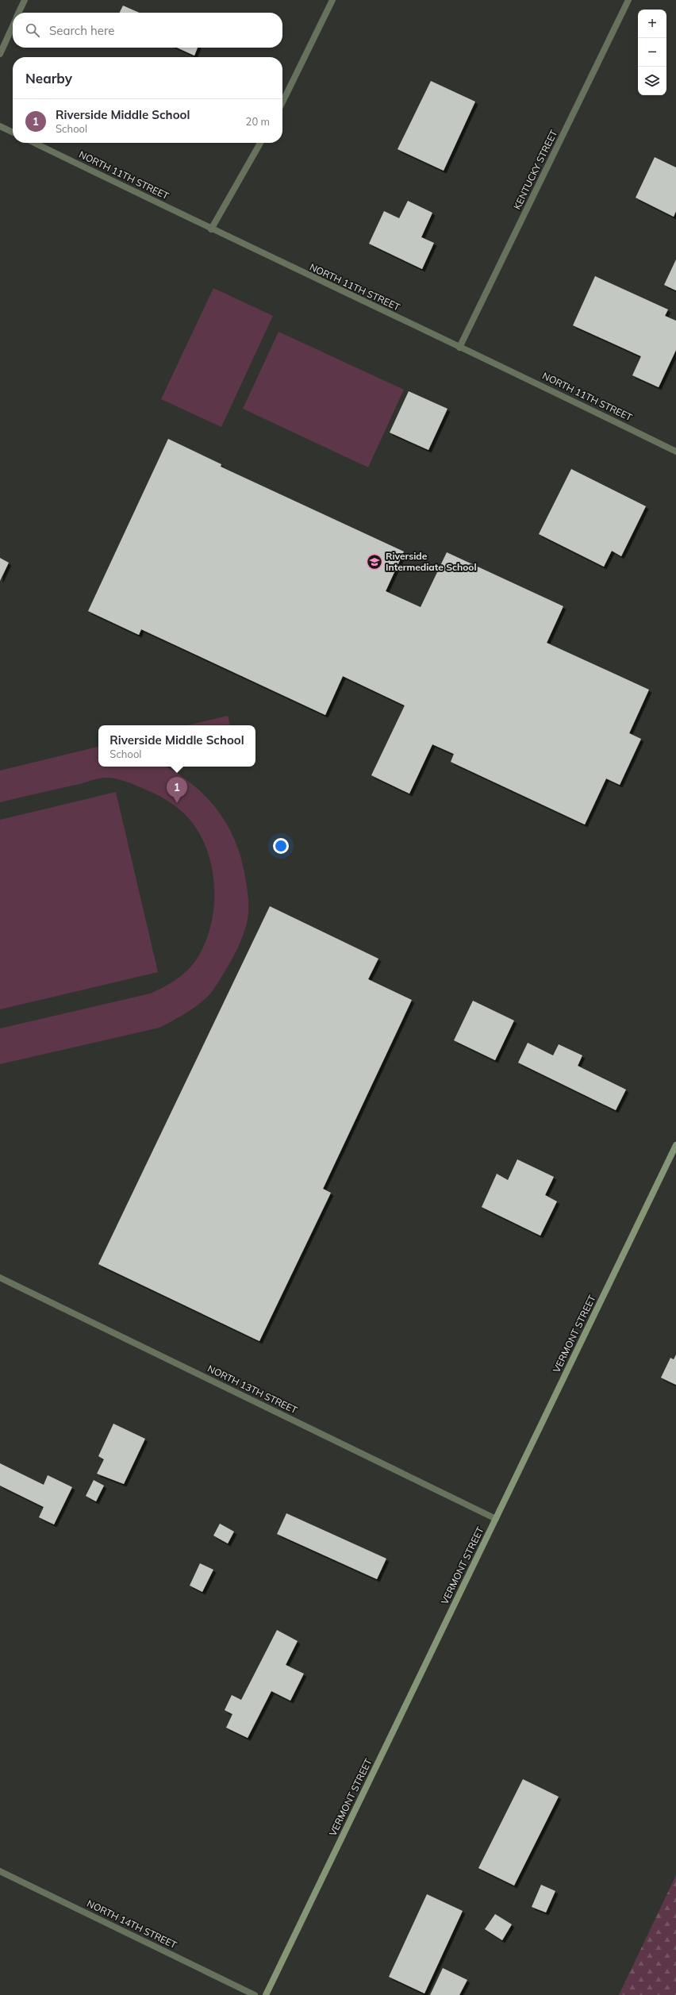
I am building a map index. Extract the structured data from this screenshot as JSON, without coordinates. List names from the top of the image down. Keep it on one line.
{"streets":{"street":["KENTUCKY STREET","NORTH 11TH STREET","VERMONT STREET","NORTH 13TH STREET","NORTH 14TH STREET"]},"crossings":[["KENTUCKY STREET","NORTH 11TH STREET"],["VERMONT STREET","NORTH 13TH STREET"]],"places":{"school or university":["Riverside Intermediate School"]},"page":{"map_buttons":["+","−"],"search":"Search here","heading":"Nearby","list":[{"mark":"1","name":"Riverside Middle School","note":"School","value":"20 m"}],"popup":["Riverside Middle School","School"],"pins":"1"}}
